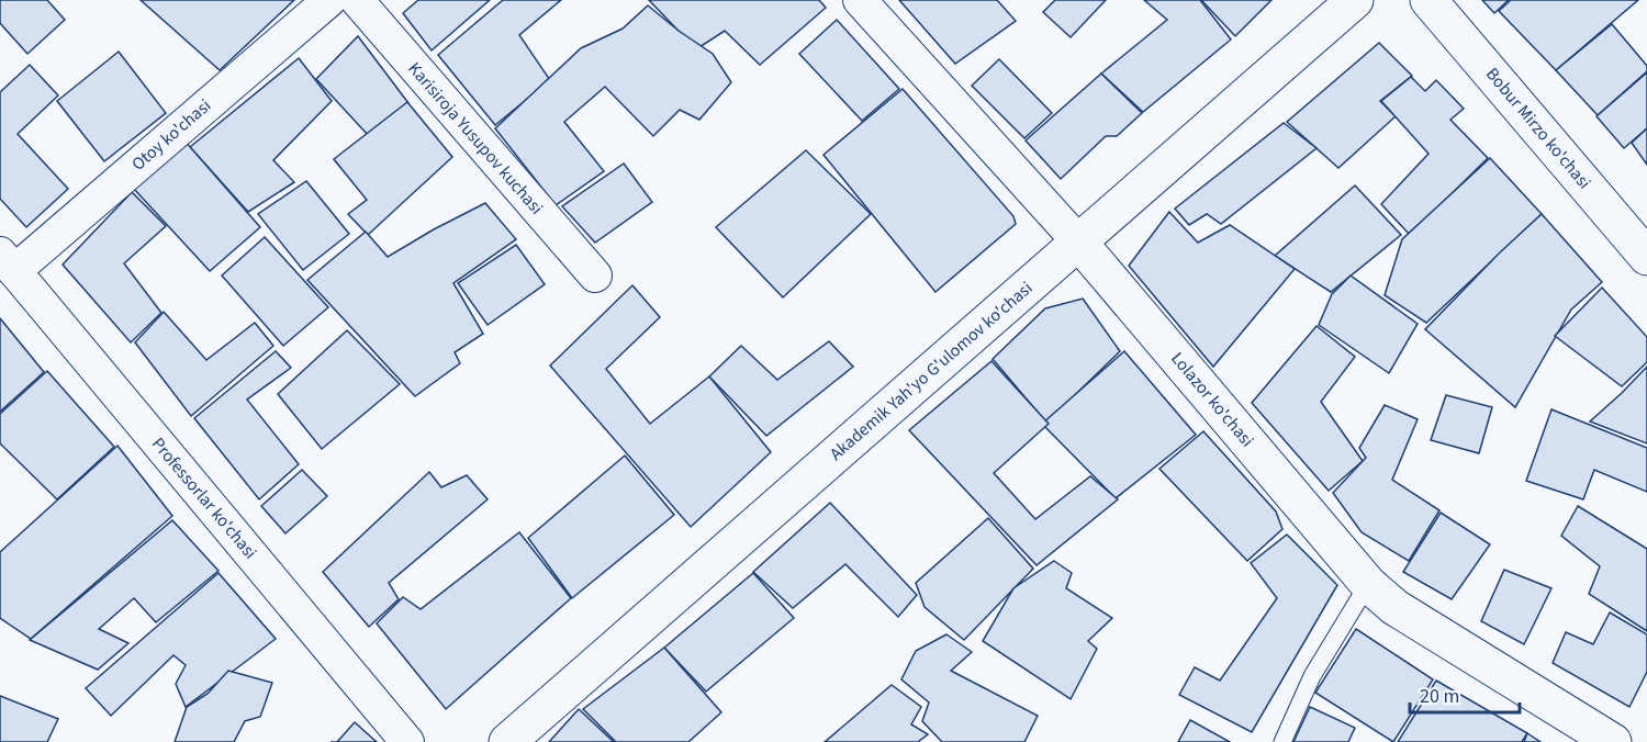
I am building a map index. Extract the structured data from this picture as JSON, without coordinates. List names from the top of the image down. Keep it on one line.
{"streets":{"main road":["Bobur Mirzo ko'chasi","Akademik Yah'yo G'ulomov ko'chasi","Lolazor ko'chasi"],"street":["Otoy ko'chasi","Karisiroja Yusupov kuchasi","Professorlar ko'chasi"]},"crossings":[["Otoy ko'chasi","Professorlar ko'chasi"],["Akademik Yah'yo G'ulomov ko'chasi","Lolazor ko'chasi"]],"scale_bar":"20 m"}
